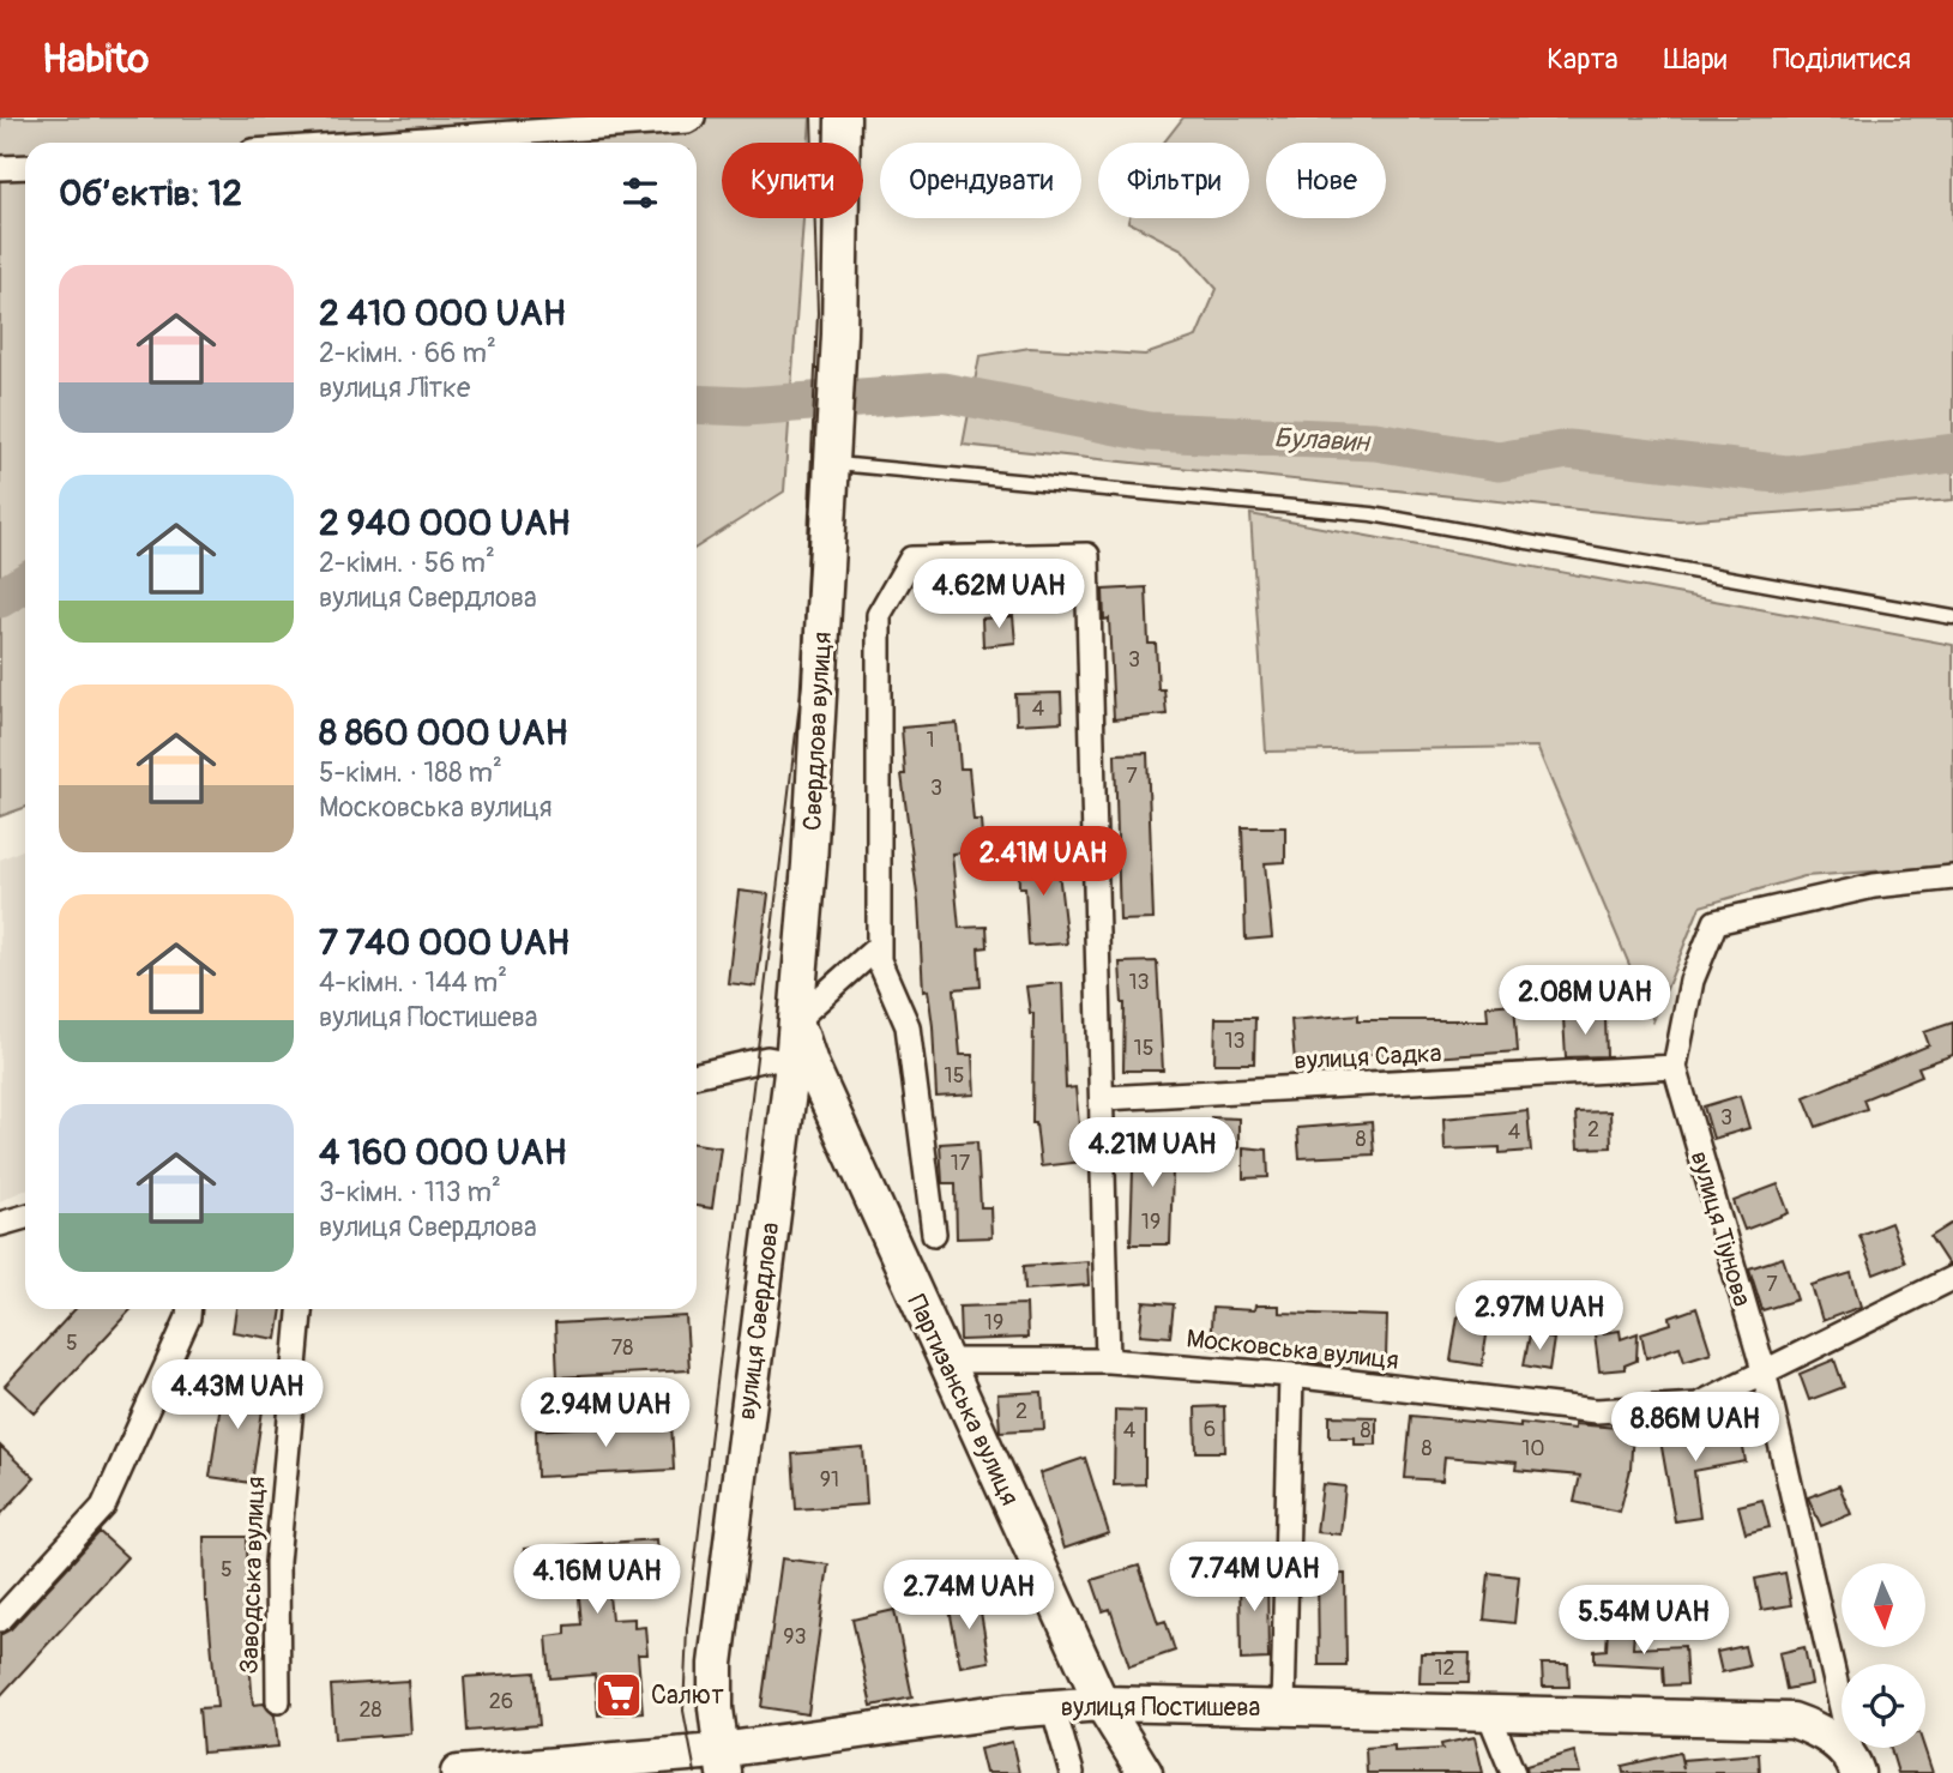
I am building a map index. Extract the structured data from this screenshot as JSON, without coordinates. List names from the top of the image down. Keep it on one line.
{"streets":{"street":["Свердлова вулиця","вулиця Садка","вулиця Тіунова","вулиця Свердлова","Московська вулиця","Партизанська вулиця","Заводська вулиця","вулиця Постишева"]},"crossings":[["Свердлова вулиця","вулиця Свердлова"],["Свердлова вулиця","Партизанська вулиця"],["вулиця Садка","вулиця Тіунова"],["вулиця Тіунова","Московська вулиця"],["вулиця Тіунова","вулиця Постишева"],["вулиця Свердлова","Партизанська вулиця"],["вулиця Свердлова","вулиця Постишева"],["Московська вулиця","Партизанська вулиця"],["Партизанська вулиця","вулиця Постишева"]],"water":["Булавин"],"places":{"supermarket":["Салют"]},"house_numbers":["3","4","1","7","3","13","13","15","15","3","2","4","8","17","19","7","19","5","78","2","6","4","8","8","10","91","5","93","12","26","28"],"north":"bottom","page":{"header":"Habito","nav":["Карта","Шари","Поділитися"],"chip":["Купити","Орендувати","Фільтри","Нове"],"heading":"Об’єктів: 12","list":[{"name":"2 410 000 UAH","note":"2-кімн. · 66 m² · вулиця Літке"},{"name":"2 940 000 UAH","note":"2-кімн. · 56 m² · вулиця Свердлова"},{"name":"8 860 000 UAH","note":"5-кімн. · 188 m² · Московська вулиця"},{"name":"7 740 000 UAH","note":"4-кімн. · 144 m² · вулиця Постишева"},{"name":"4 160 000 UAH","note":"3-кімн. · 113 m² · вулиця Свердлова"}],"price":["4.62M UAH","2.41M UAH","2.08M UAH","4.21M UAH","2.97M UAH","4.43M UAH","2.94M UAH","8.86M UAH","7.74M UAH","4.16M UAH","2.74M UAH","5.54M UAH"]}}
